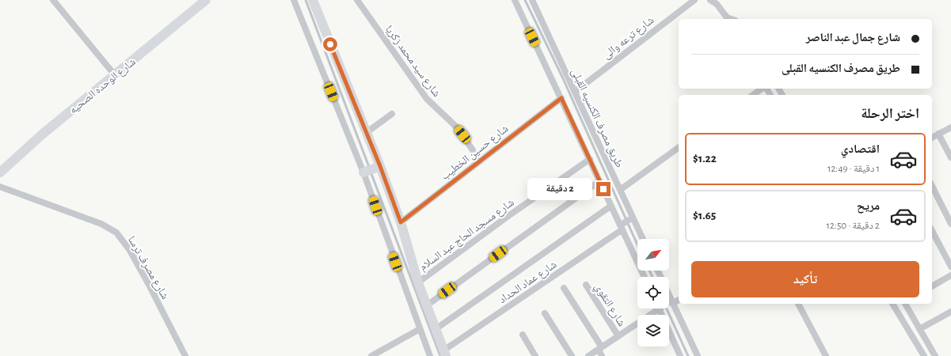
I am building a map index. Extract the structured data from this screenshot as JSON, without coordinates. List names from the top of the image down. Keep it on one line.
{"streets":{"street":["شارع ترعه والى","شارع سيد محمد زكريا","شارع الوحده الصحيه","طريق مصرف الكنسيه القبلى","شارع حسين الخطيب","شارع مسجد الحاج عبد السلام","شارع مصرف ترسا","شارع عماد الحداد","شارع التقوي"]},"crossings":[["شارع ترعه والى","طريق مصرف الكنسيه القبلى"],["شارع سيد محمد زكريا","شارع حسين الخطيب"],["طريق مصرف الكنسيه القبلى","شارع عماد الحداد"]],"north":"top right","page":{"banner":["شارع جمال عبد الناصر","طريق مصرف الكنسيه القبلى"],"heading":"اختر الرحلة","list":[{"name":"اقتصادي","note":"1 دقيقة · 12:49","value":"$1.22"},{"name":"مريح","note":"2 دقيقة · 12:50","value":"$1.65"}],"bubble":"2 دقيقة","buttons":"تأكيد"}}
